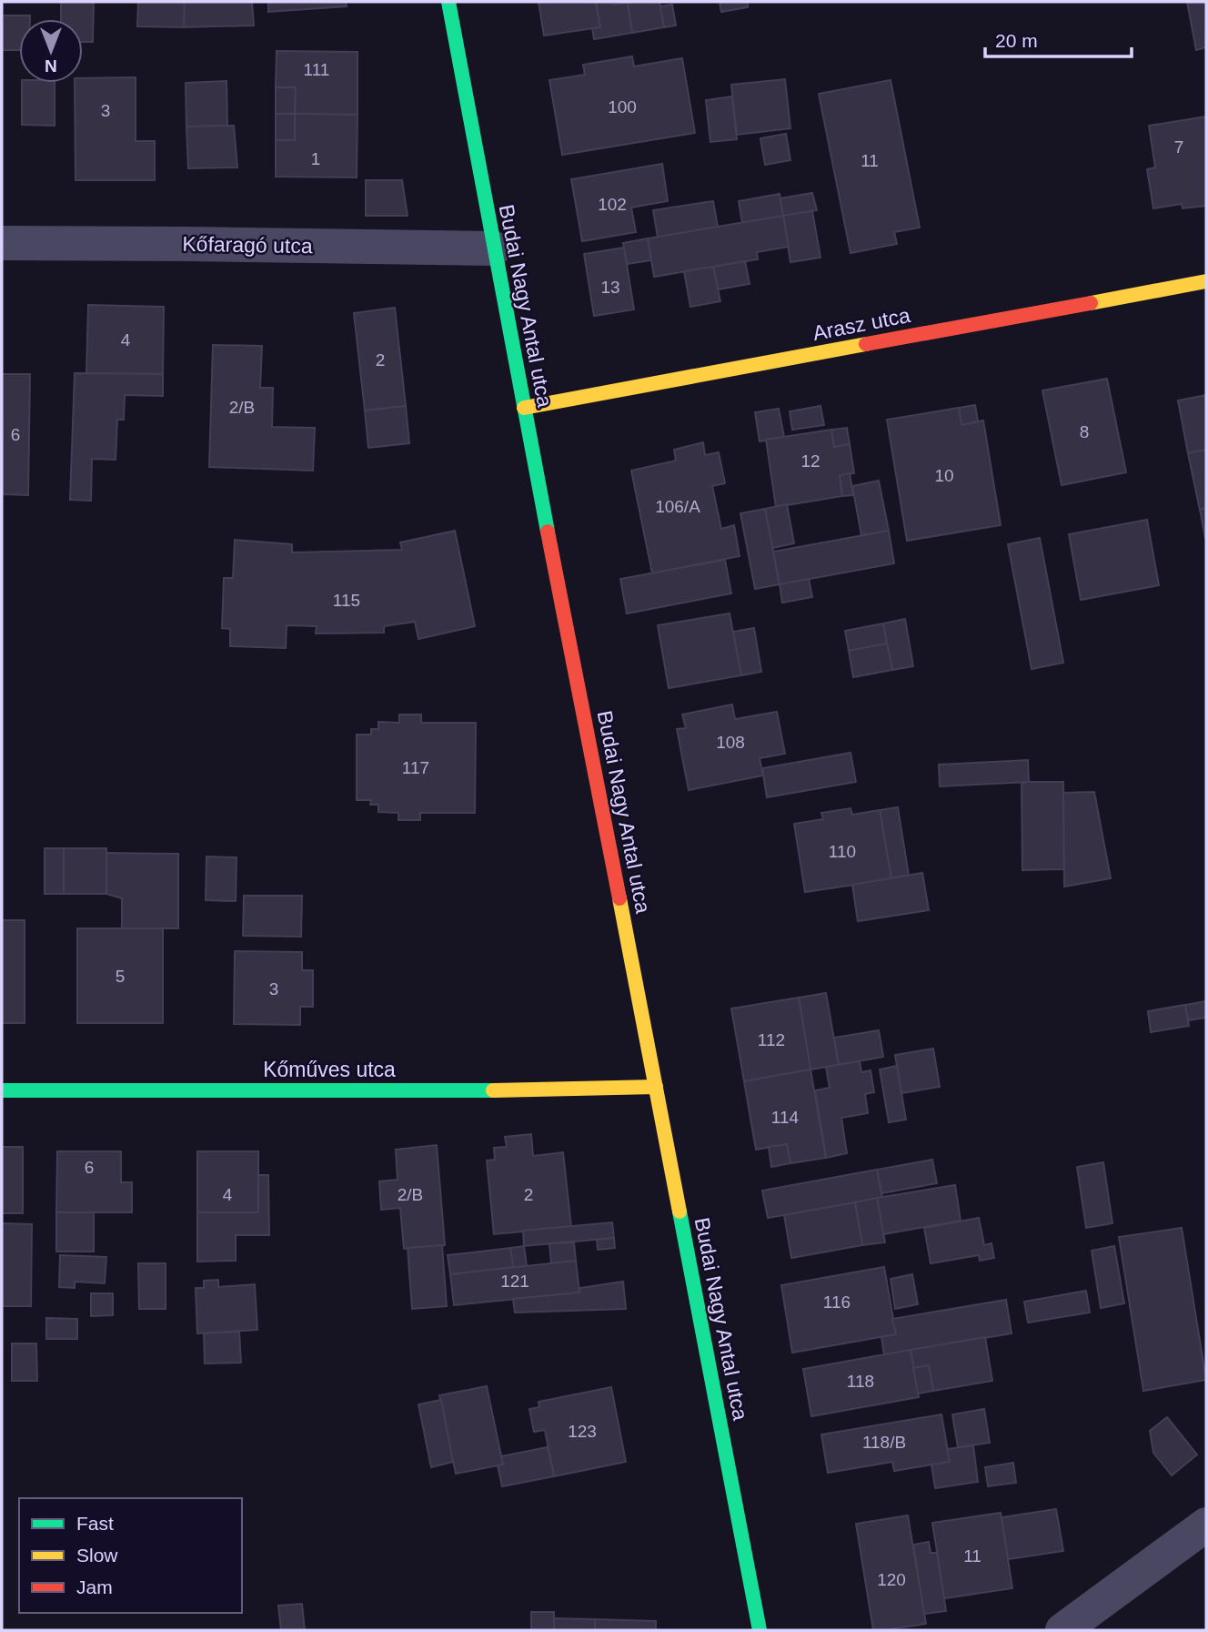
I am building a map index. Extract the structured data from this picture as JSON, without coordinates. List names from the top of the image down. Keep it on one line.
{"streets":{"street":["Kőfaragó utca","Budai Nagy Antal utca","Arasz utca","Kőműves utca"]},"crossings":[["Kőfaragó utca","Budai Nagy Antal utca"],["Budai Nagy Antal utca","Arasz utca"],["Budai Nagy Antal utca","Kőműves utca"]],"house_numbers":["111","100","3","7","1","11","102","13","4","2","2/B","8","6","12","10","106/A","115","108","117","110","5","3","112","114","6","4","2/B","2","121","116","118","123","118/B","11","120"],"legend":["Fast","Slow","Jam"],"scale_bar":"20 m","north":"bottom"}
